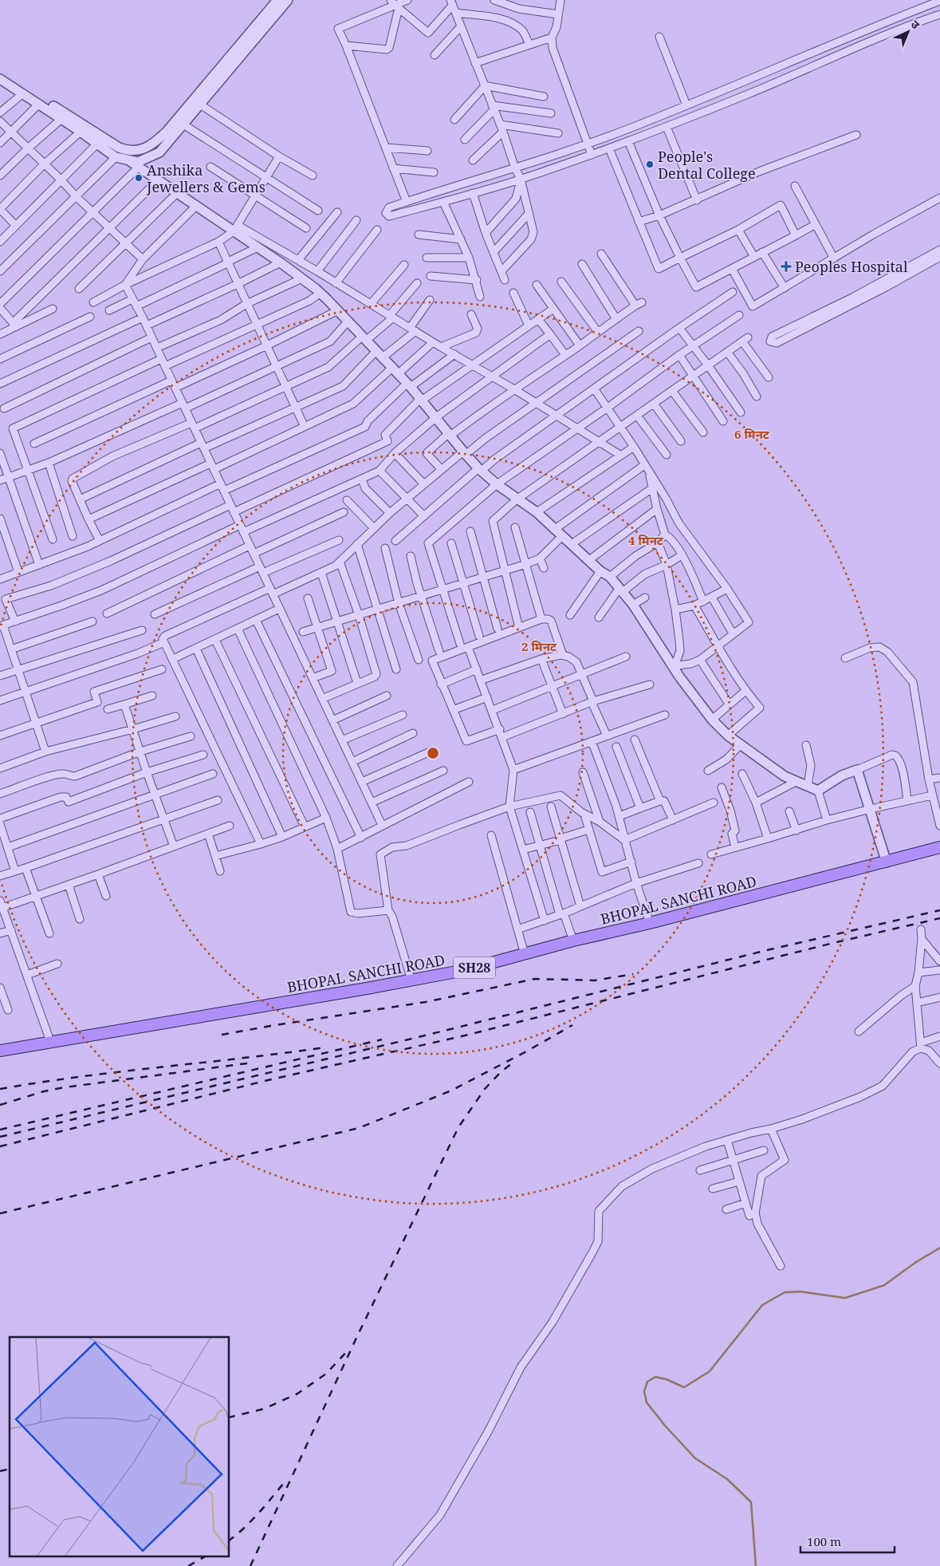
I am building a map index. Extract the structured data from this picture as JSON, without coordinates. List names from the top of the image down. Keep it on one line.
{"streets":{"main road":["BHOPAL SANCHI ROAD","SH28"]},"places":{"other":["People's Dental College","Anshika Jewellers & Gems"],"health":["Peoples Hospital"]},"scale_bar":"100 m","north":"top right","rings":["6 मिनट","4 मिनट","2 मिनट"]}
